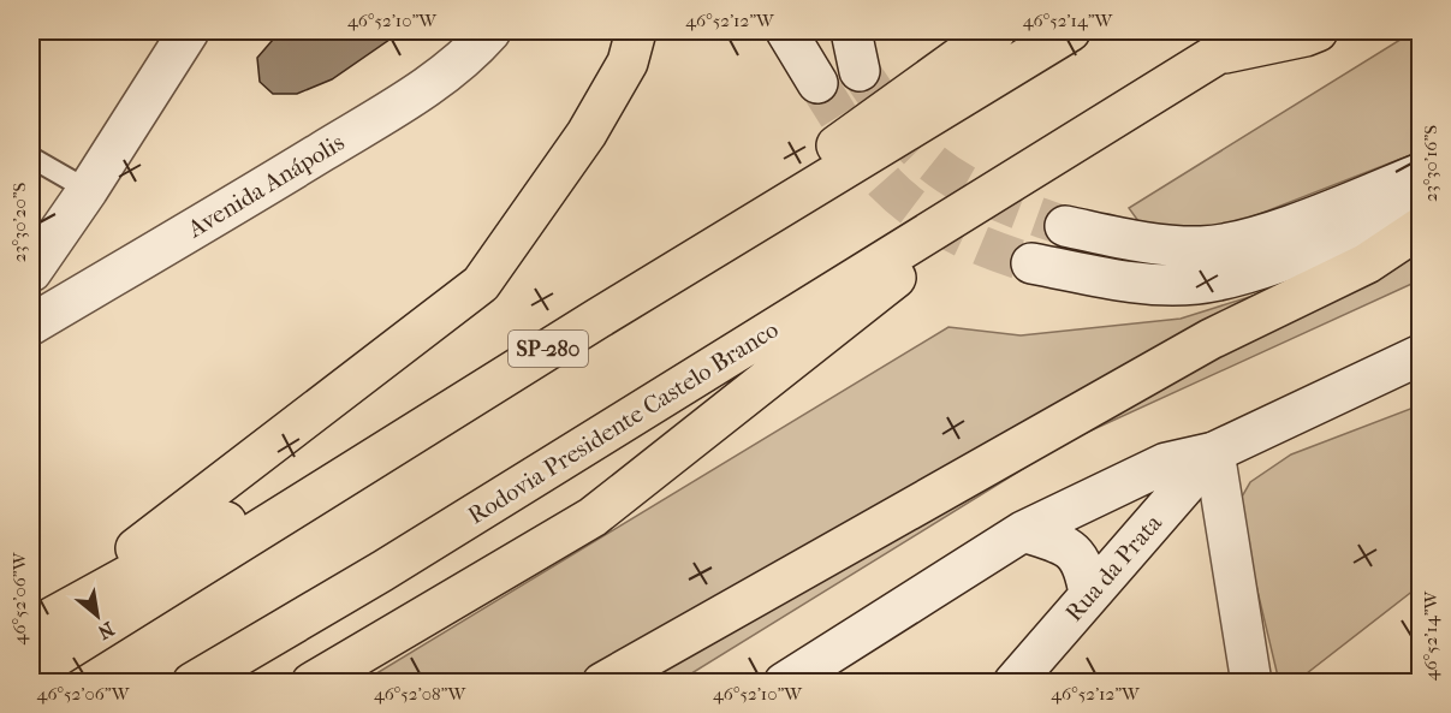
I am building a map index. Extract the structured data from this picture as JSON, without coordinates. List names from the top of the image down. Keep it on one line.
{"streets":{"highway":["SP-280","Rodovia Presidente Castelo Branco"],"main road":["Avenida Anápolis","Rua da Prata"]},"north":"bottom right","coordinates":["46°52'10\"W","46°52'12\"W","46°52'14\"W","23°30'16\"S","23°30'20\"S","46°52'06\"W","46°52'08\"W"]}
